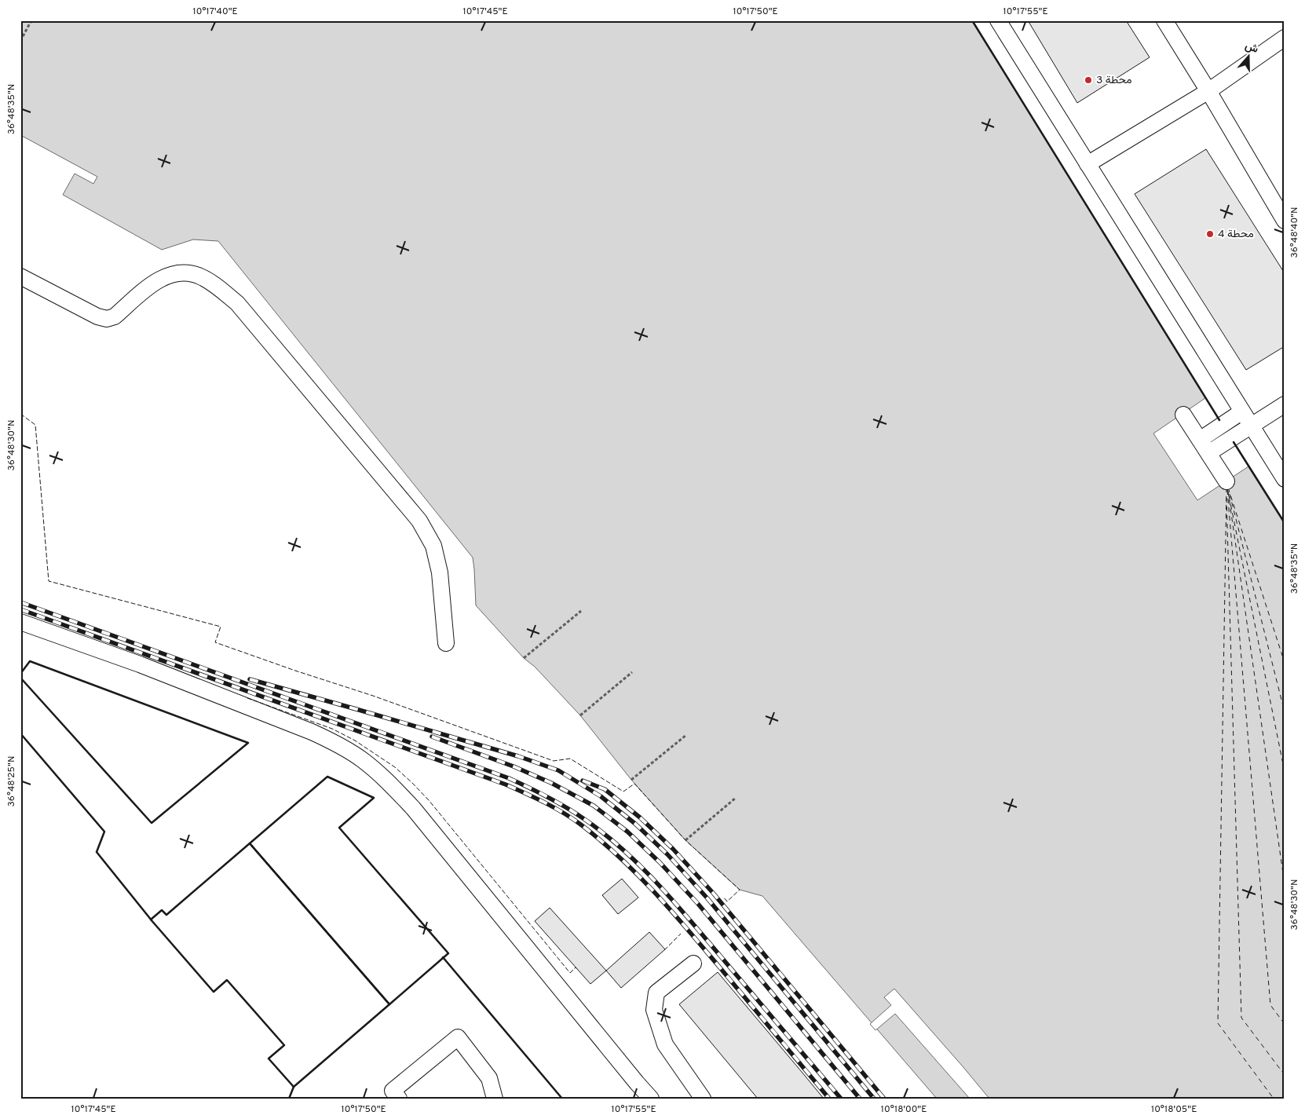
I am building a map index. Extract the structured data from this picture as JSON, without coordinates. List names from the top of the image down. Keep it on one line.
{"places":["محطة 3","محطة 4"],"north":"top","coordinates":["10°17'40\"E","10°17'45\"E","10°17'50\"E","10°17'55\"E","36°48'35\"N","36°48'40\"N","36°48'30\"N","36°48'25\"N","10°18'00\"E","10°18'05\"E"]}
